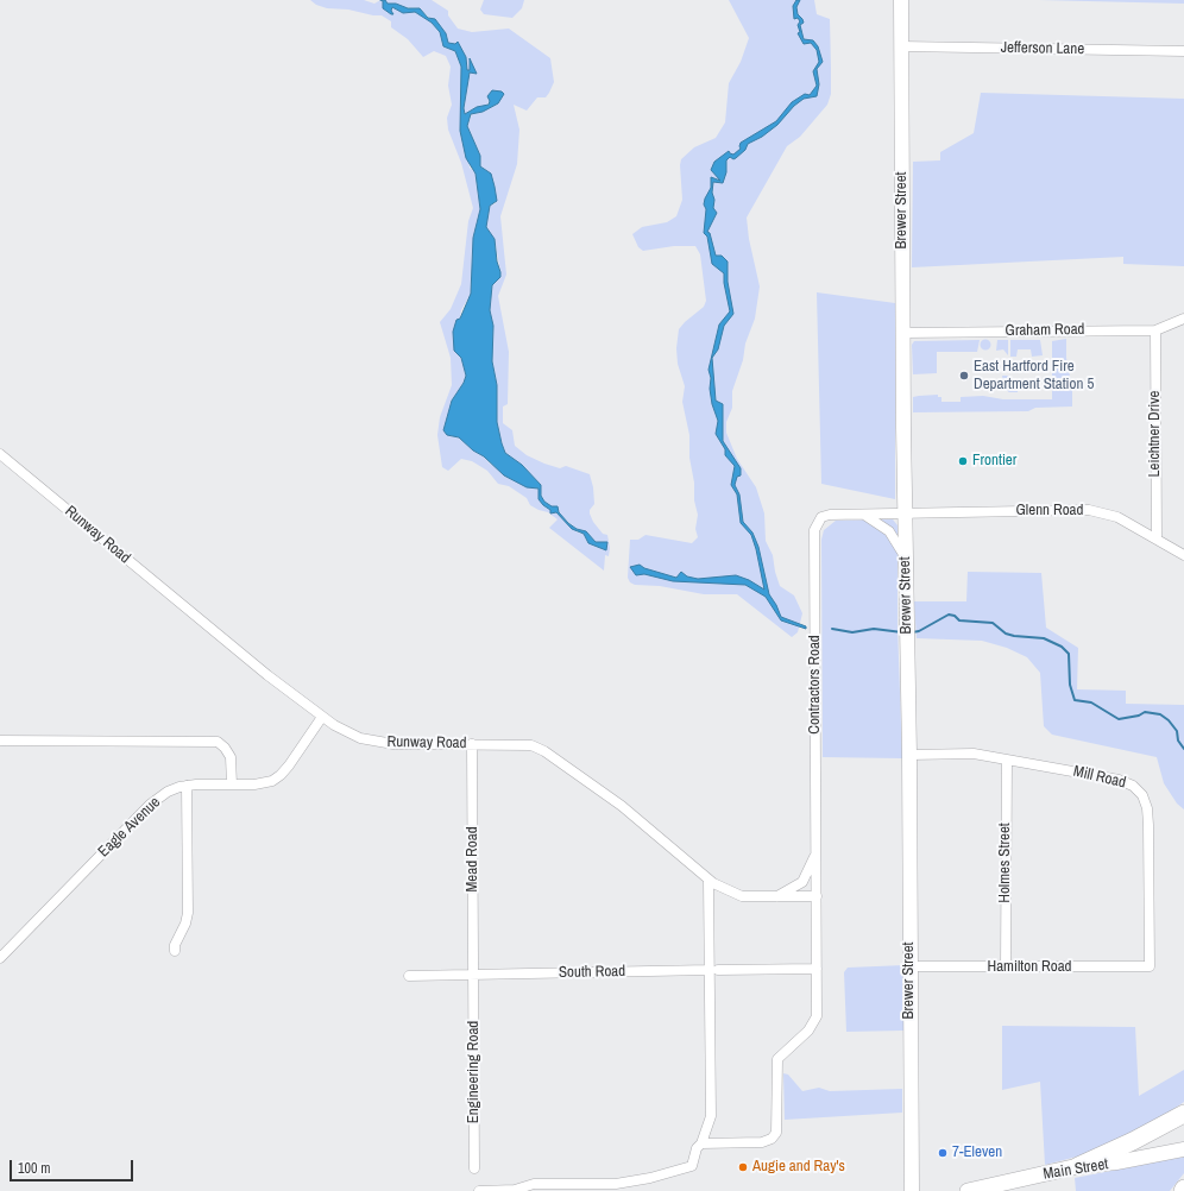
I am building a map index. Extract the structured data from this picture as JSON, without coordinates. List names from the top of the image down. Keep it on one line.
{"streets":{"main road":["Brewer Street","Main Street"],"street":["Jefferson Lane","Graham Road","Leichtner Drive","Glenn Road","Runway Road","Contractors Road","Mill Road","Eagle Avenue","Mead Road","Holmes Street","Hamilton Road","South Road","Engineering Road"]},"crossings":[["Jefferson Lane","Brewer Street"],["Brewer Street","Graham Road"],["Brewer Street","Glenn Road"],["Brewer Street","Contractors Road"],["Brewer Street","Mill Road"],["Brewer Street","Hamilton Road"],["Graham Road","Leichtner Drive"],["Leichtner Drive","Glenn Road"],["Glenn Road","Contractors Road"],["Runway Road","Contractors Road"],["Runway Road","Eagle Avenue"],["Runway Road","Mead Road"],["Contractors Road","South Road"],["Mill Road","Holmes Street"],["Mill Road","Hamilton Road"],["Mead Road","South Road"],["Mead Road","Engineering Road"],["Holmes Street","Hamilton Road"],["South Road","Engineering Road"]],"places":["East Hartford Fire Department Station 5","Frontier","7-Eleven","Augie and Ray's"],"scale_bar":"100 m"}
